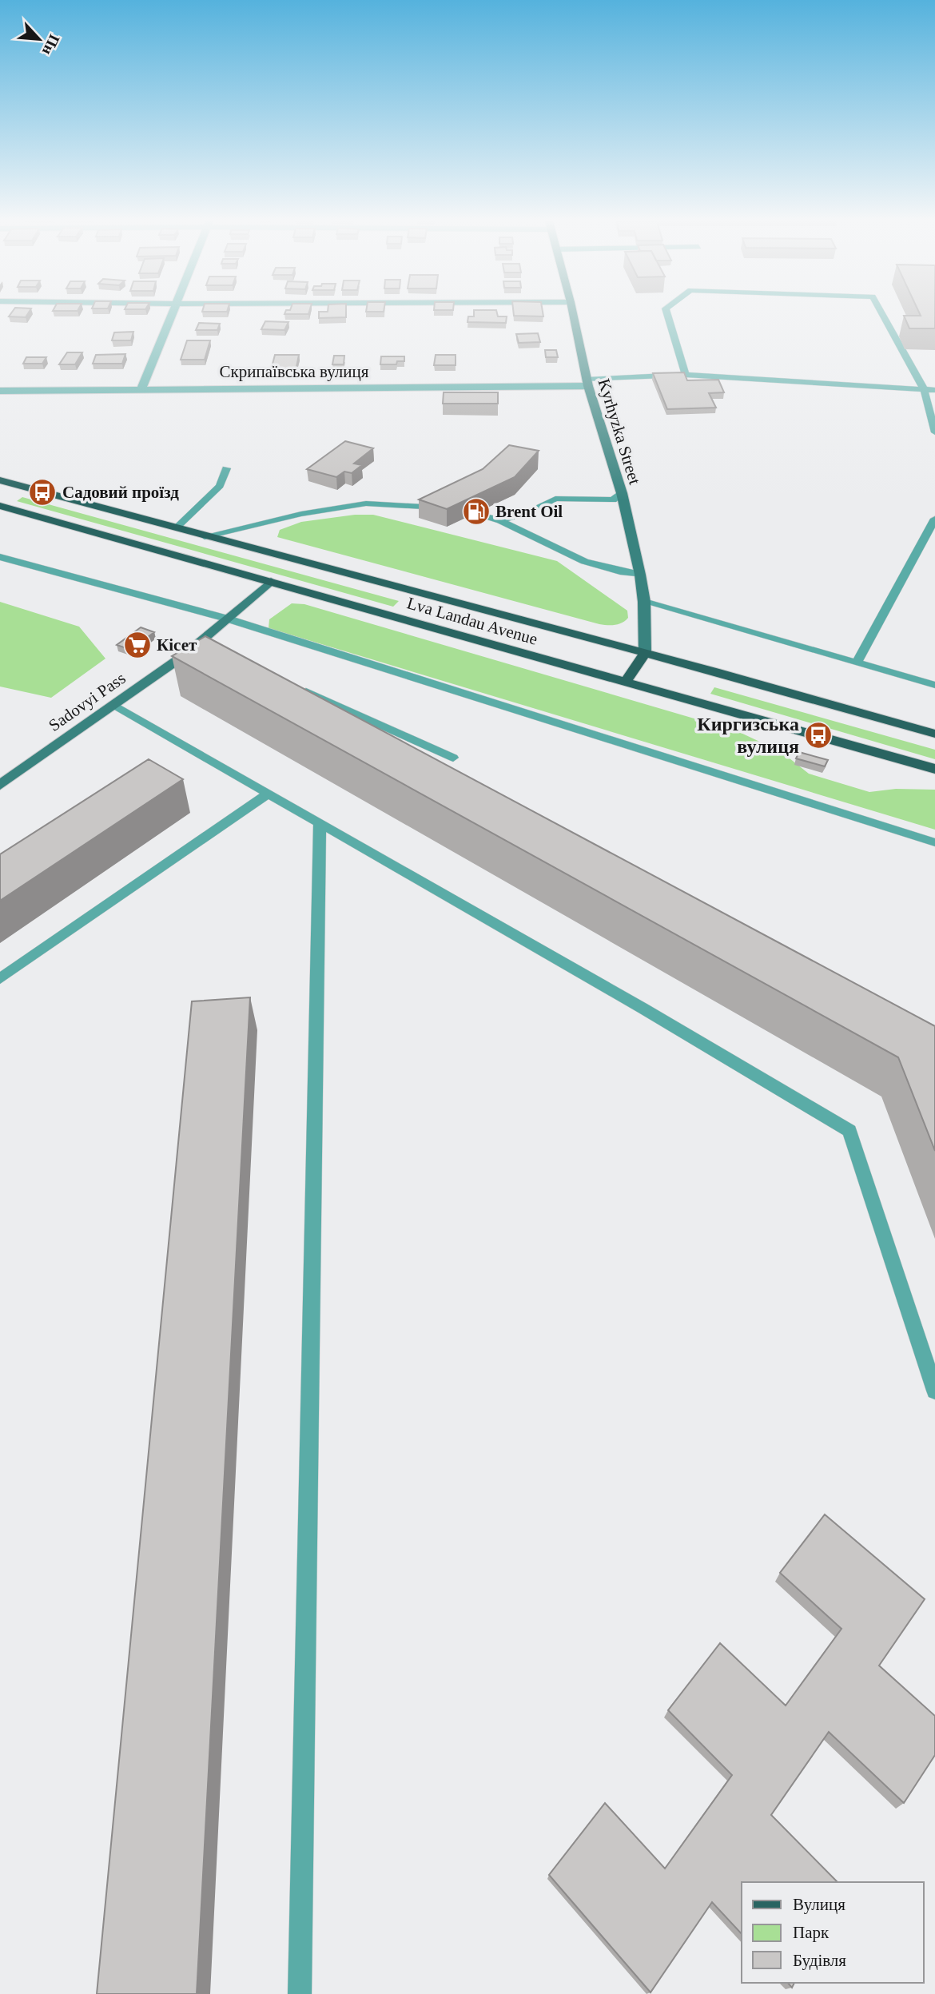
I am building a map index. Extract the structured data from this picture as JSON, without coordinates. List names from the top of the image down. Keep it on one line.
{"streets":{"main road":["Lva Landau Avenue"],"street":["Скрипаївська вулиця","Kyrhyzka Street","Sadovyi Pass"]},"crossings":[["Скрипаївська вулиця","Kyrhyzka Street"],["Kyrhyzka Street","Lva Landau Avenue"],["Lva Landau Avenue","Sadovyi Pass"]],"places":{"bus stop":["Садовий проїзд","Киргизська вулиця"],"fuel station":["Brent Oil"],"supermarket":["Кісет"]},"legend":["Вулиця","Парк","Будівля"],"north":"bottom right"}
